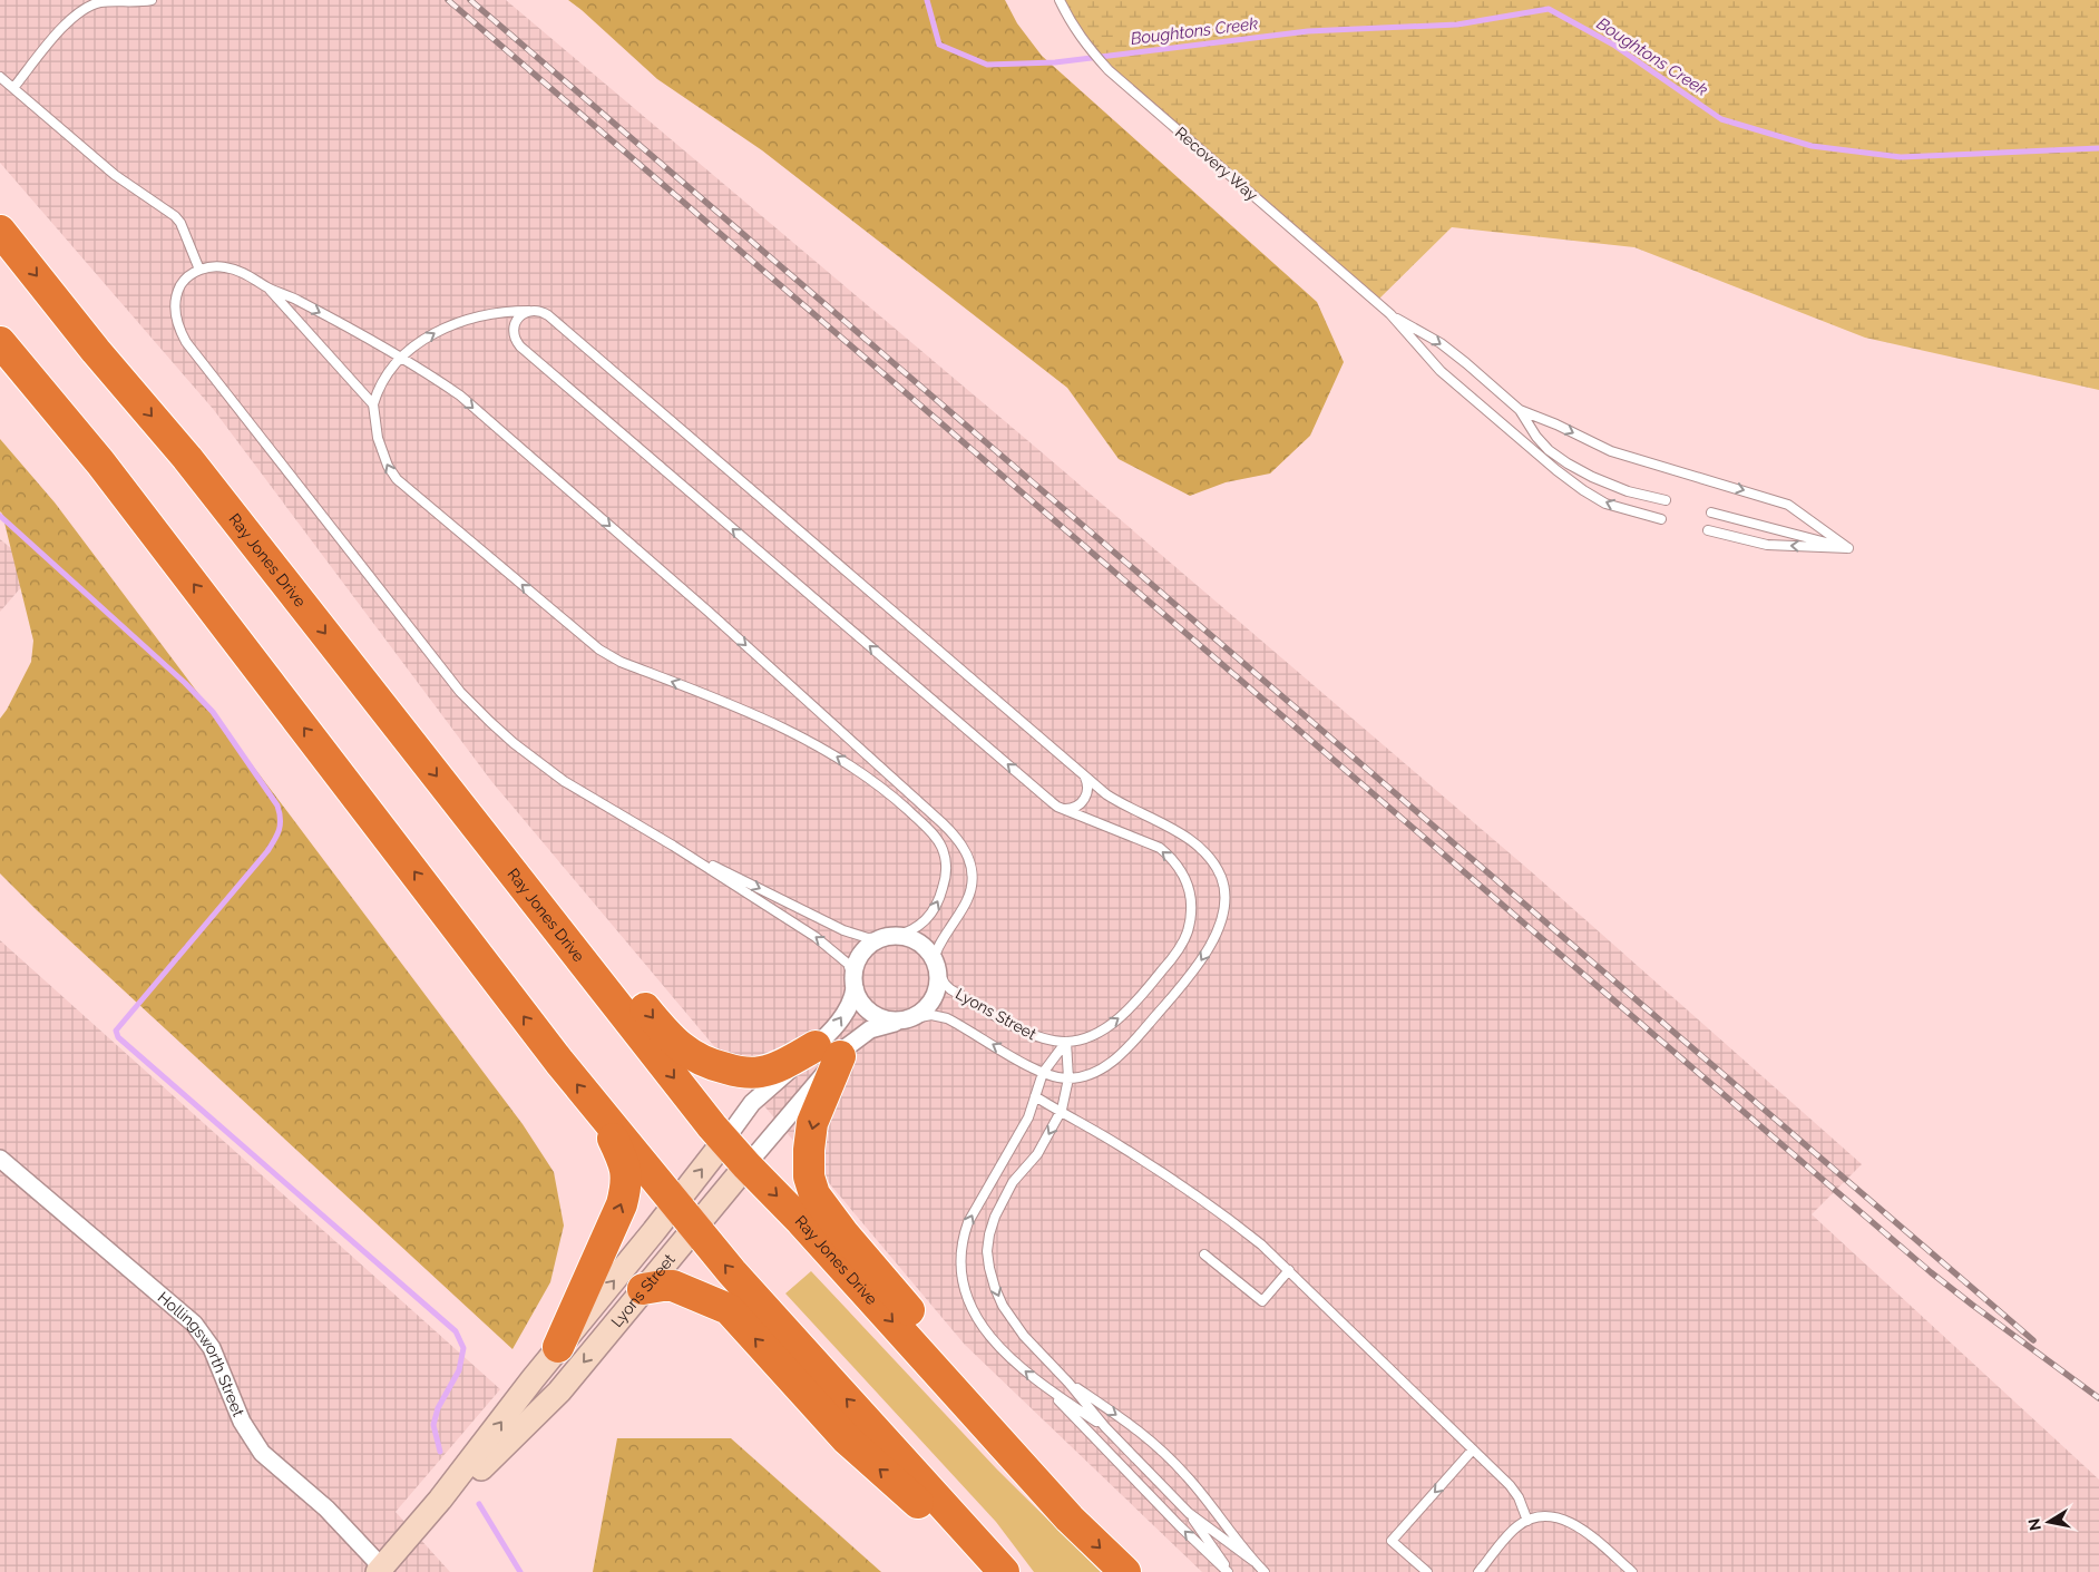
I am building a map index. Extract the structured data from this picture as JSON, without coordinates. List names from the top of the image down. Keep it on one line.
{"streets":{"highway":["Ray Jones Drive"],"street":["Lyons Street","Hollingsworth Street"],"lane":["Recovery Way"]},"crossings":[["Ray Jones Drive","Lyons Street"],["Lyons Street","Hollingsworth Street"]],"water":["Boughtons Creek"],"north":"left"}
